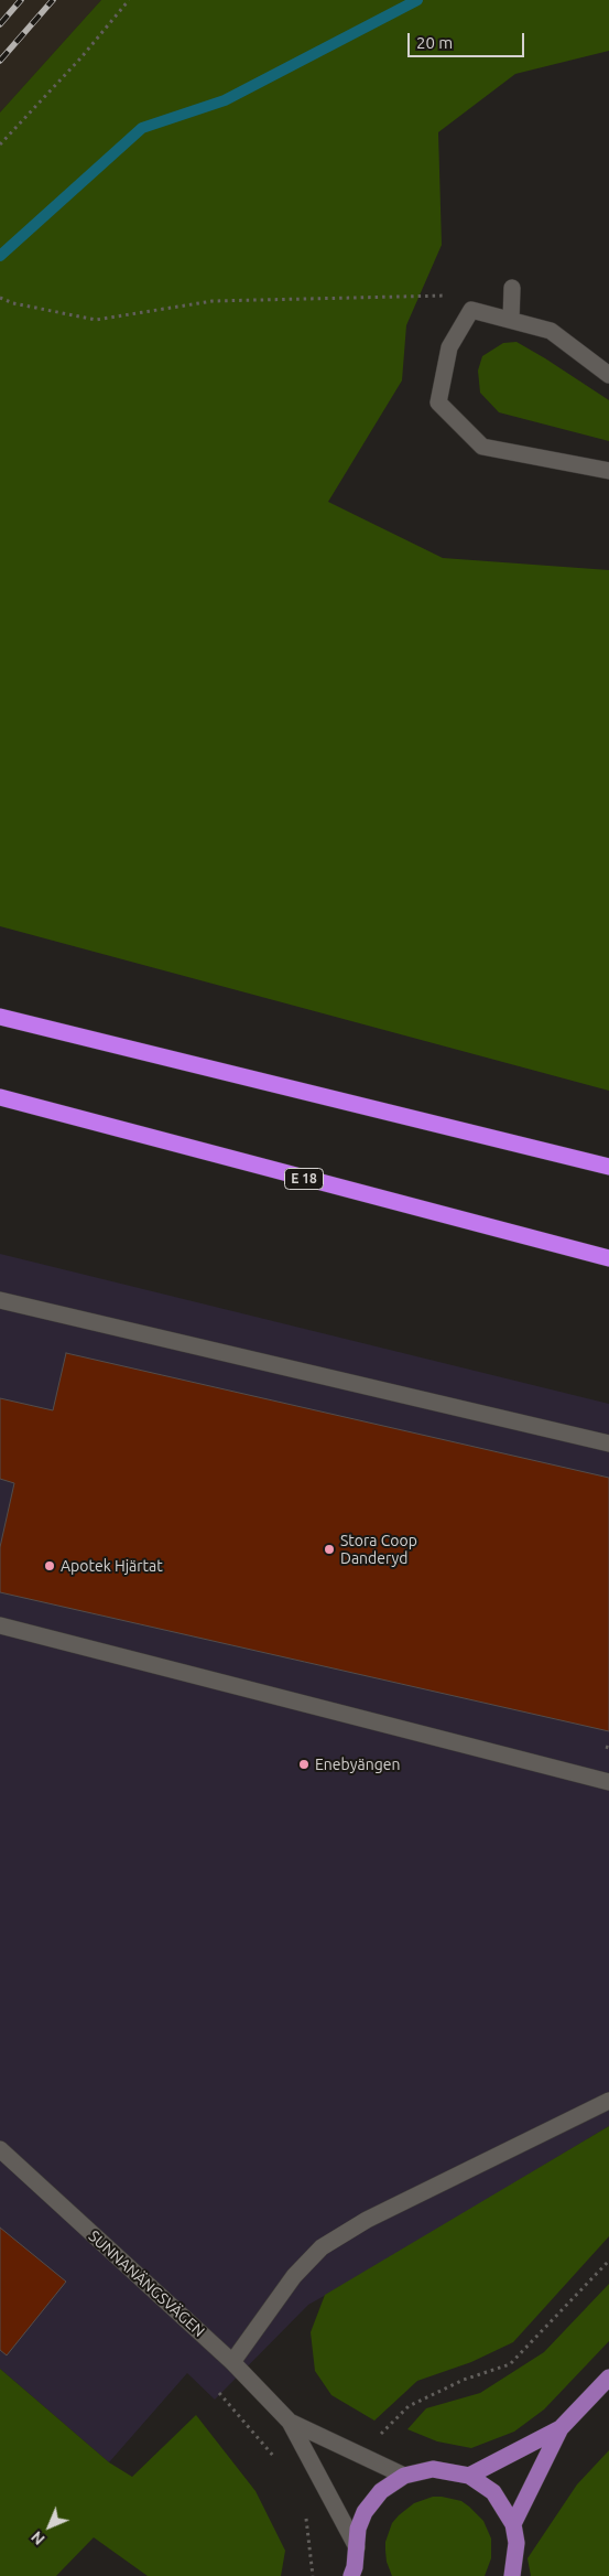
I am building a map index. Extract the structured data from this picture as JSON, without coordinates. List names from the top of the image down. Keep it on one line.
{"streets":{"highway":["E 18"],"street":["SUNNANÄNGSVÄGEN"]},"places":["Stora Coop Danderyd","Apotek Hjärtat","Enebyängen"],"scale_bar":"20 m","north":"bottom left"}
